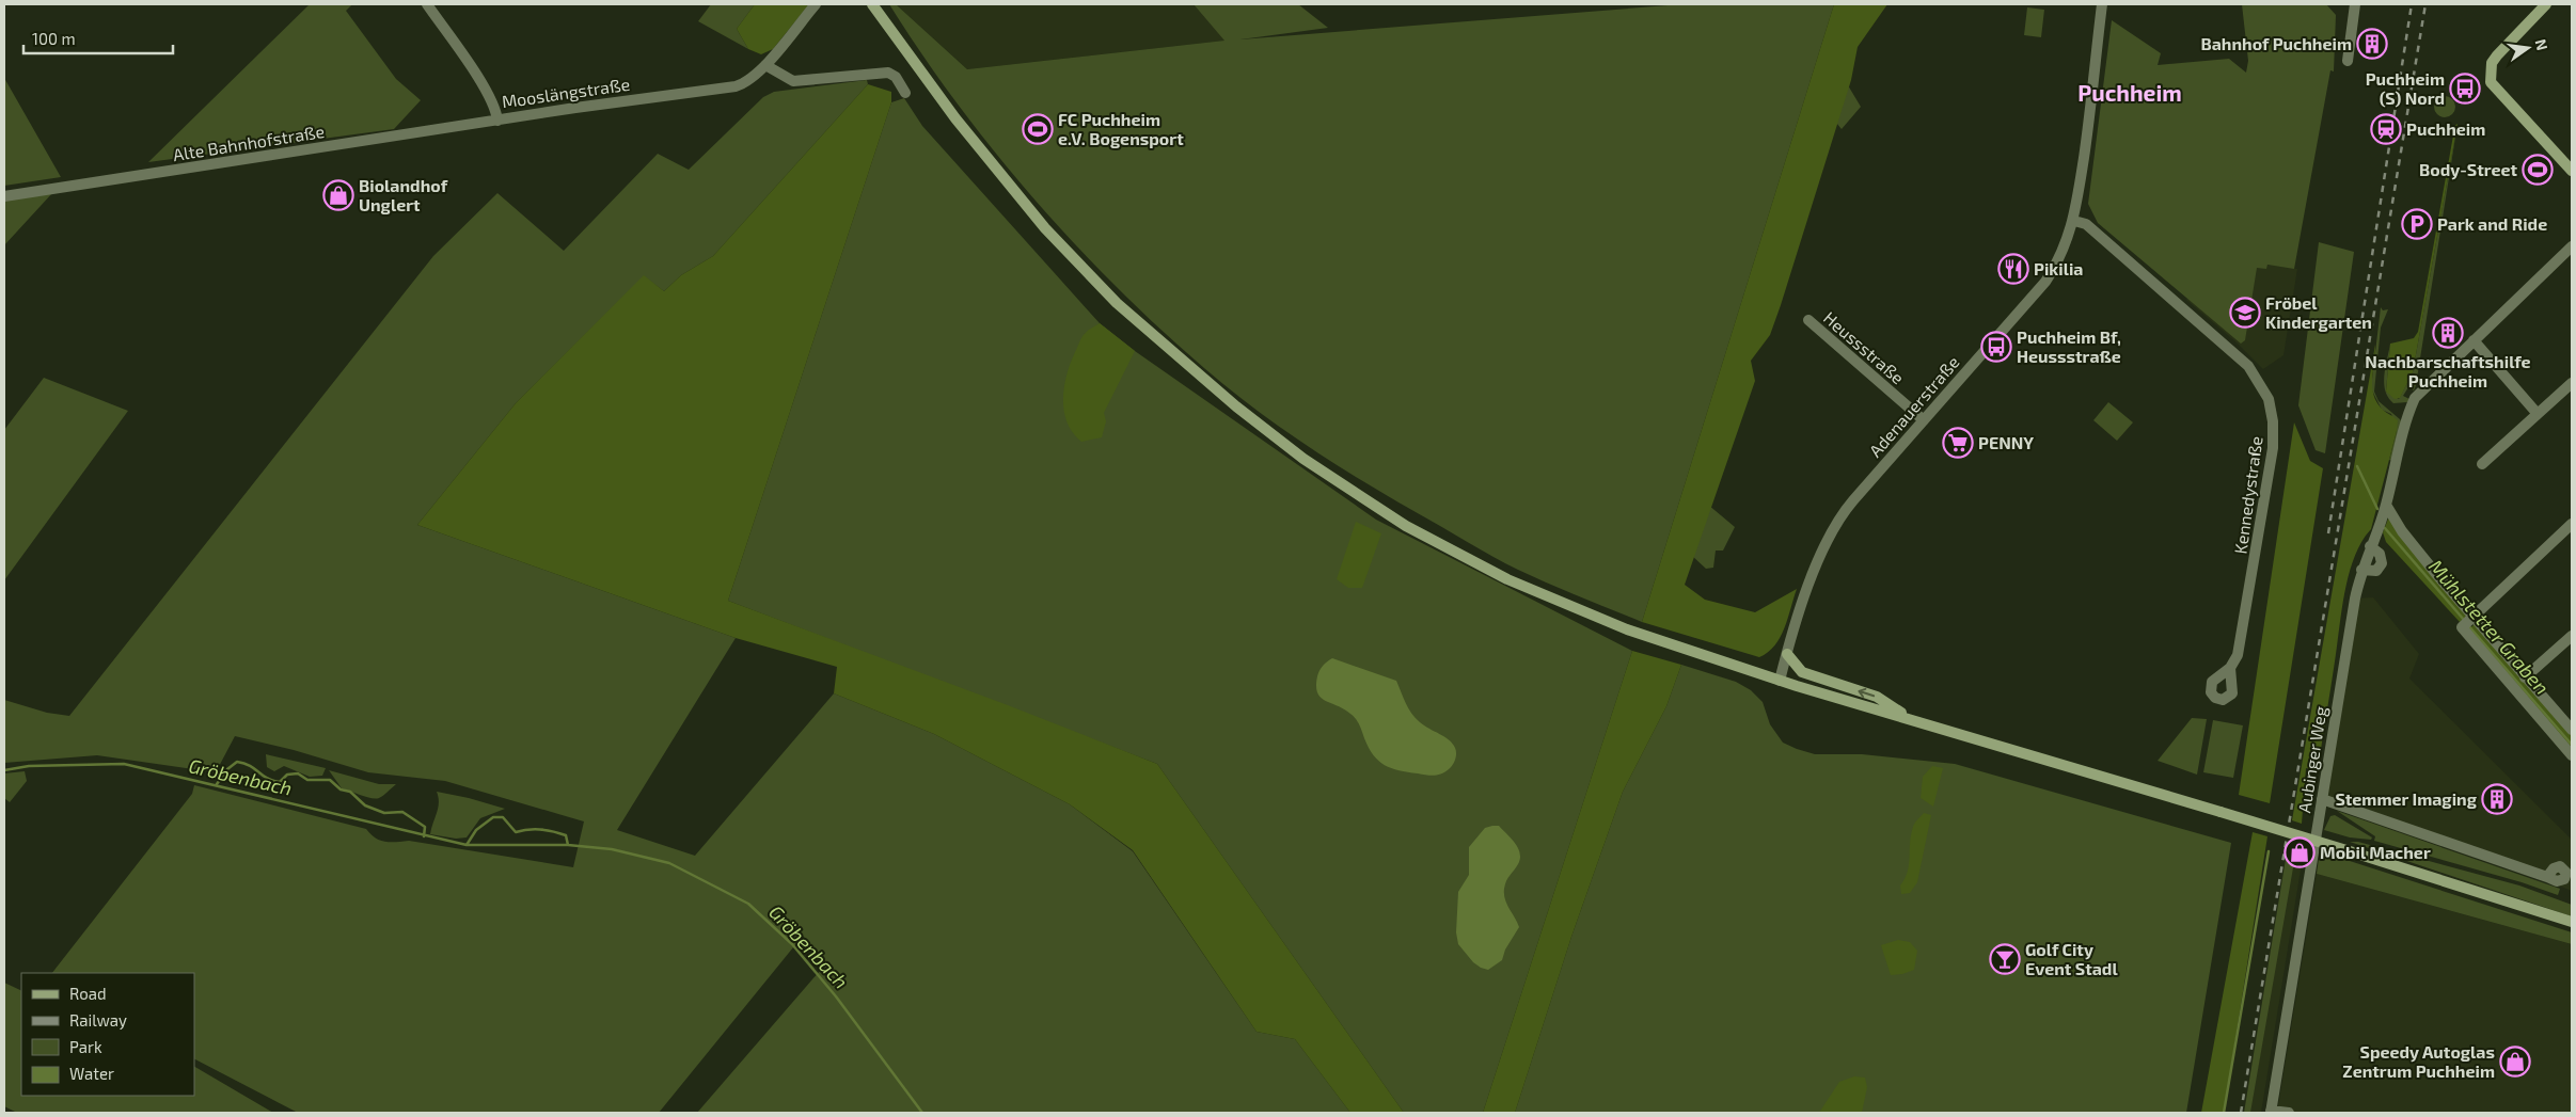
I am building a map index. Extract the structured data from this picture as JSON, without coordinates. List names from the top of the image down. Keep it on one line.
{"streets":{"street":["Mooslängstraße","Alte Bahnhofstraße","Heussstraße","Adenauerstraße","Kennedystraße","Aubinger Weg"]},"crossings":[["Mooslängstraße","Alte Bahnhofstraße"],["Heussstraße","Adenauerstraße"],["Adenauerstraße","Kennedystraße"]],"districts":["Puchheim"],"water":["Mühlstetter Graben","Gröbenbach"],"places":{"building":["Bahnhof Puchheim","Nachbarschaftshilfe Puchheim","Stemmer Imaging"],"bus stop":["Puchheim (S) Nord","Puchheim Bf, Heussstraße"],"sports":["FC Puchheim e.V. Bogensport","Body-Street"],"station":["Puchheim"],"shop":["Biolandhof Unglert","Mobil Macher","Speedy Autoglas Zentrum Puchheim"],"parking":["Park and Ride"],"restaurant":["Pikilia"],"school or university":["Fröbel Kindergarten"],"supermarket":["PENNY"],"bar":["Golf City Event Stadl"]},"legend":["Road","Railway","Park","Water"],"scale_bar":"100 m","north":"right"}
